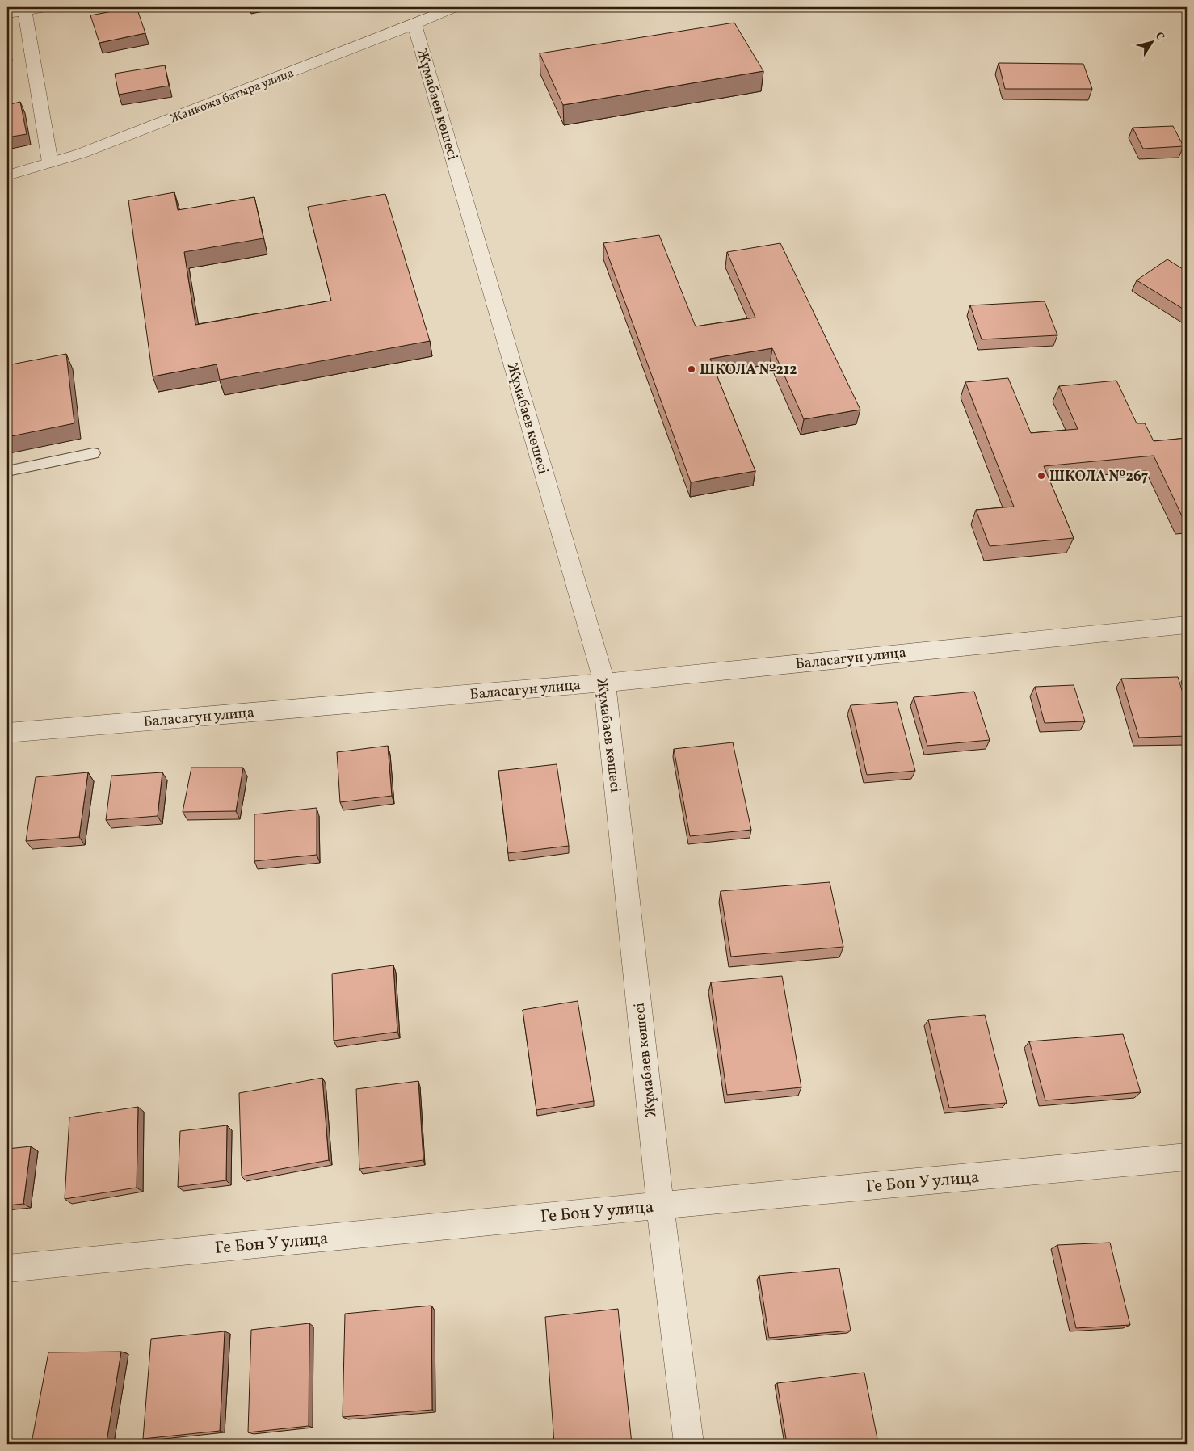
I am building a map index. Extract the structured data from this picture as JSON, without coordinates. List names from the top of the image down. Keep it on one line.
{"streets":{"street":["Жанкожа батыра улица","Жұмабаев көшесі","Баласагун улица","Ге Бон У улица"]},"crossings":[["Жанкожа батыра улица","Жұмабаев көшесі"],["Жұмабаев көшесі","Баласагун улица"],["Жұмабаев көшесі","Ге Бон У улица"]],"places":["ШКОЛА №212","ШКОЛА №267"],"north":"top right"}
